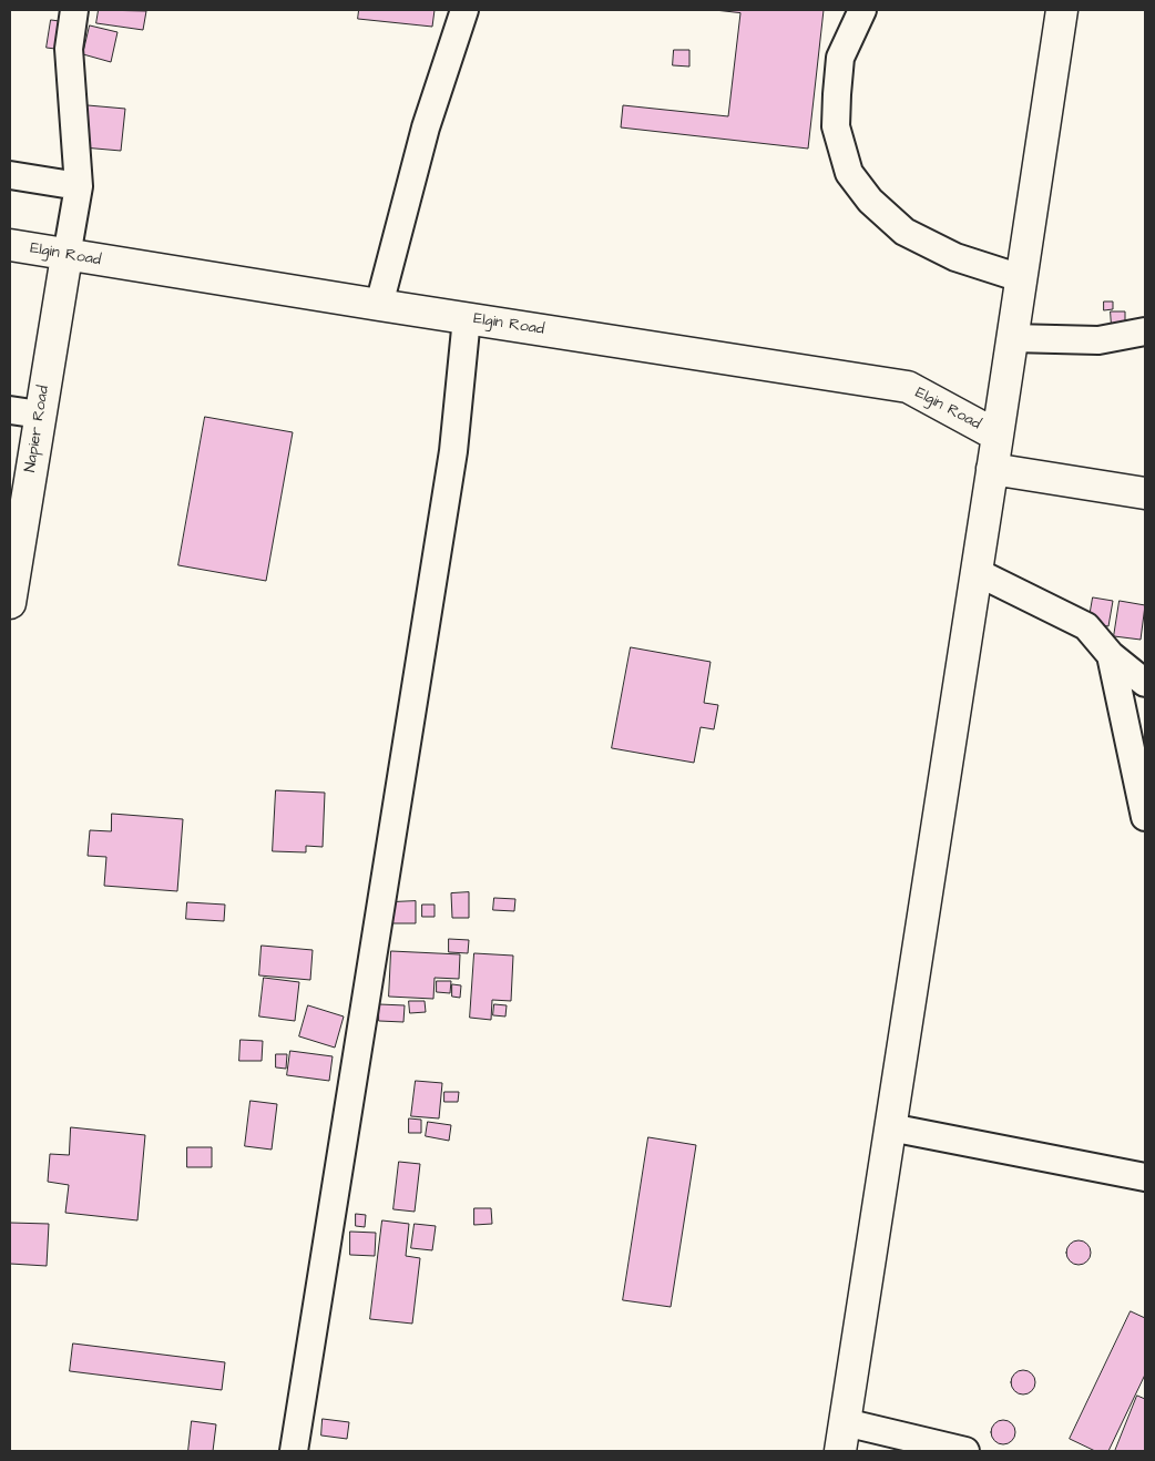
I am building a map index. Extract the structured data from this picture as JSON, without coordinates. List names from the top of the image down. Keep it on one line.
{"streets":{"street":["Elgin Road","Napier Road"]},"crossings":[["Elgin Road","Napier Road"]]}
